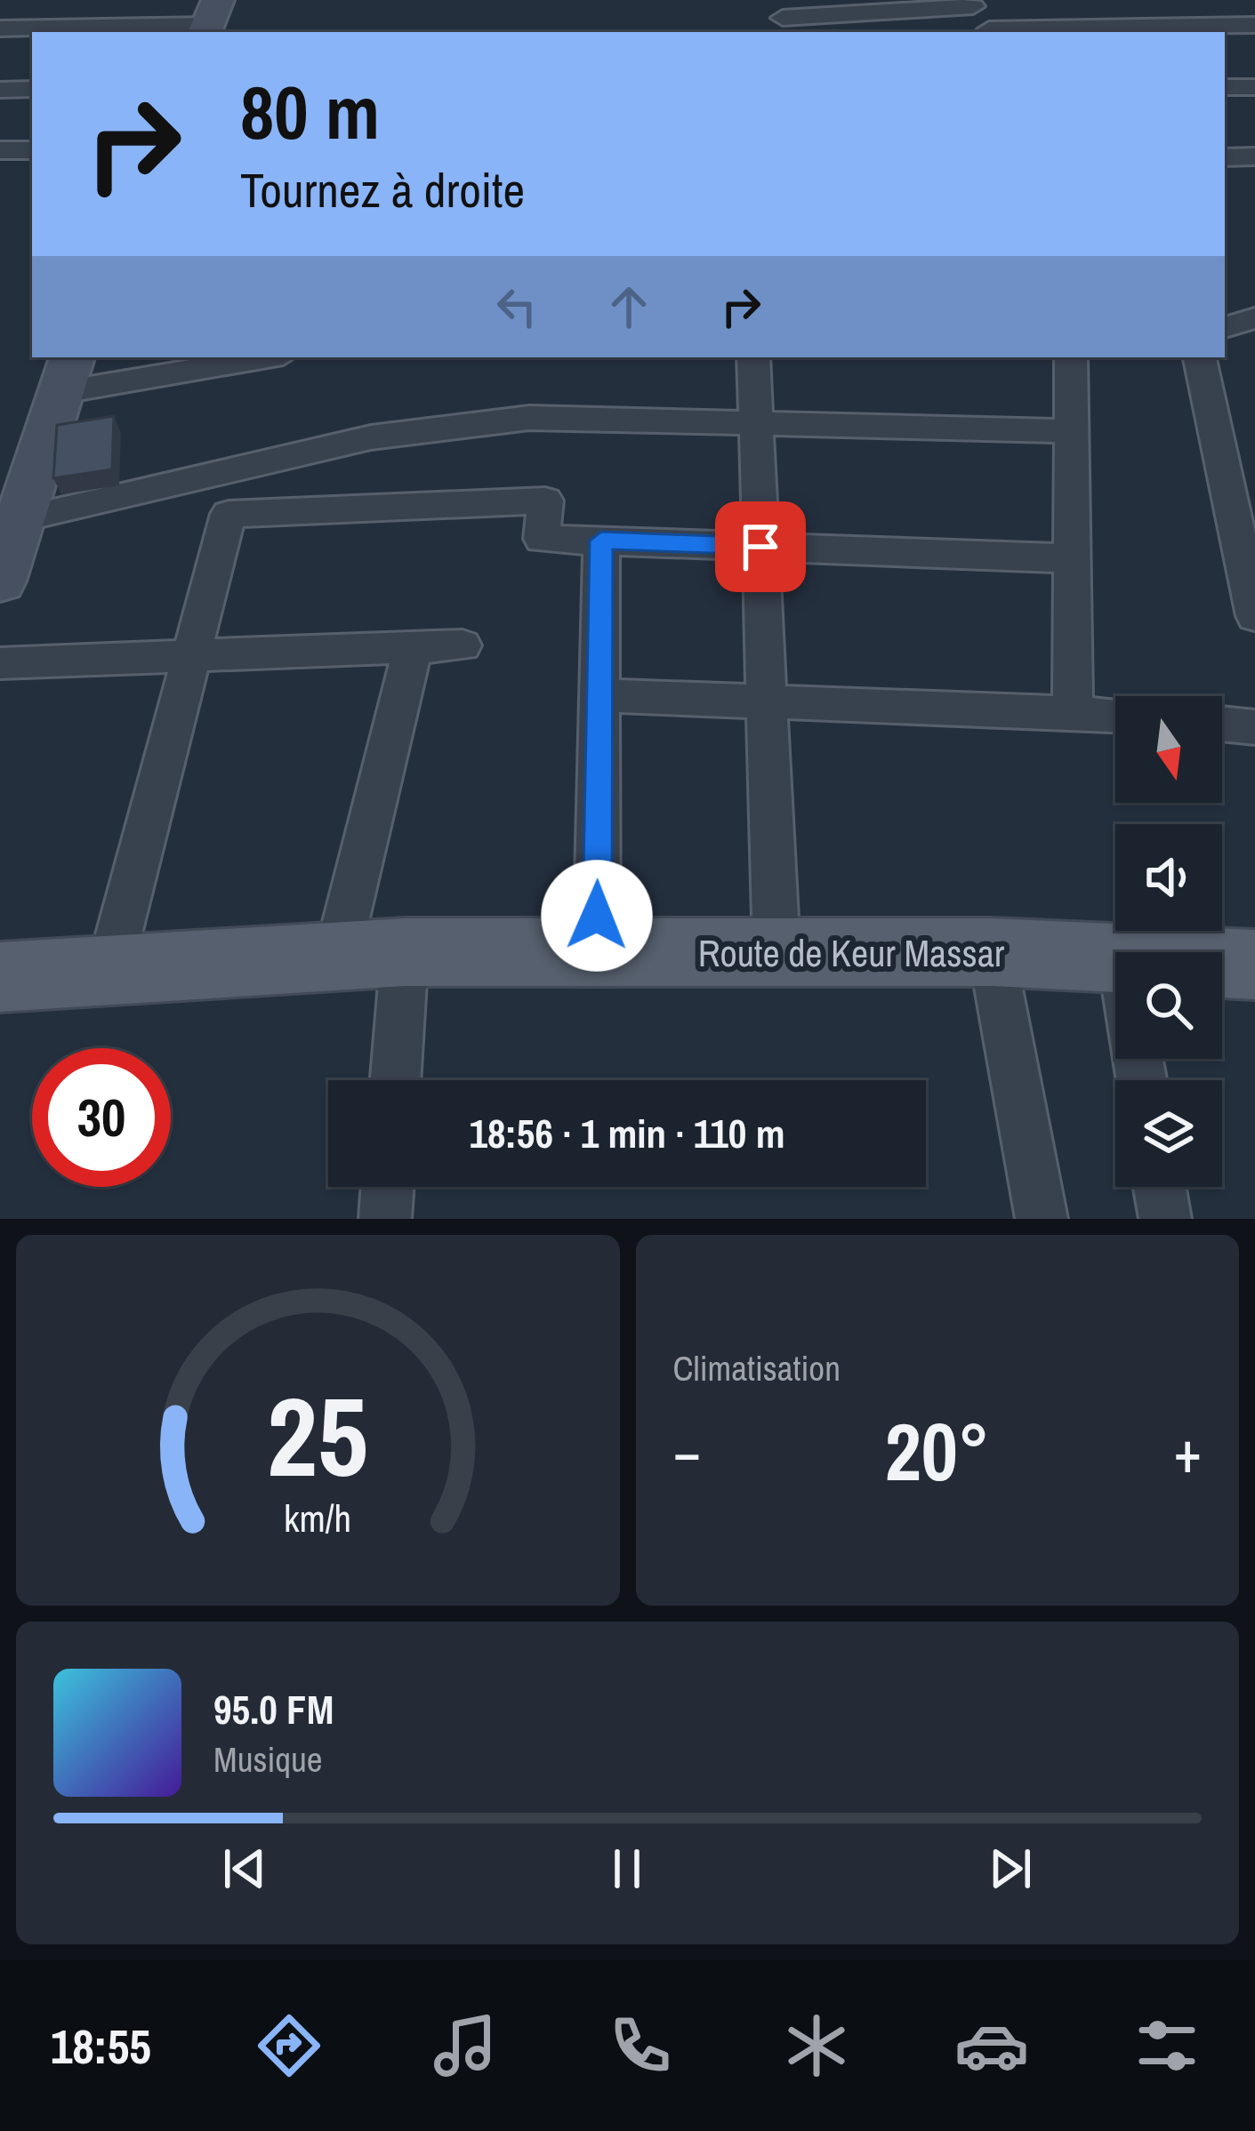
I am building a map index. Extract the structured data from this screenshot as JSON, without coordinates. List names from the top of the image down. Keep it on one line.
{"streets":{"main road":["Route de Keur Massar"]},"north":"bottom","page":{"turn":["80 m","Tournez à droite"],"limit":"30","trip":"18:56 · 1 min · 110 m","tile":"Climatisation","heat":["−","20°","+"],"song":["95.0 FM","Musique"],"tabs":"18:55","gauge":["25","km/h"]}}
